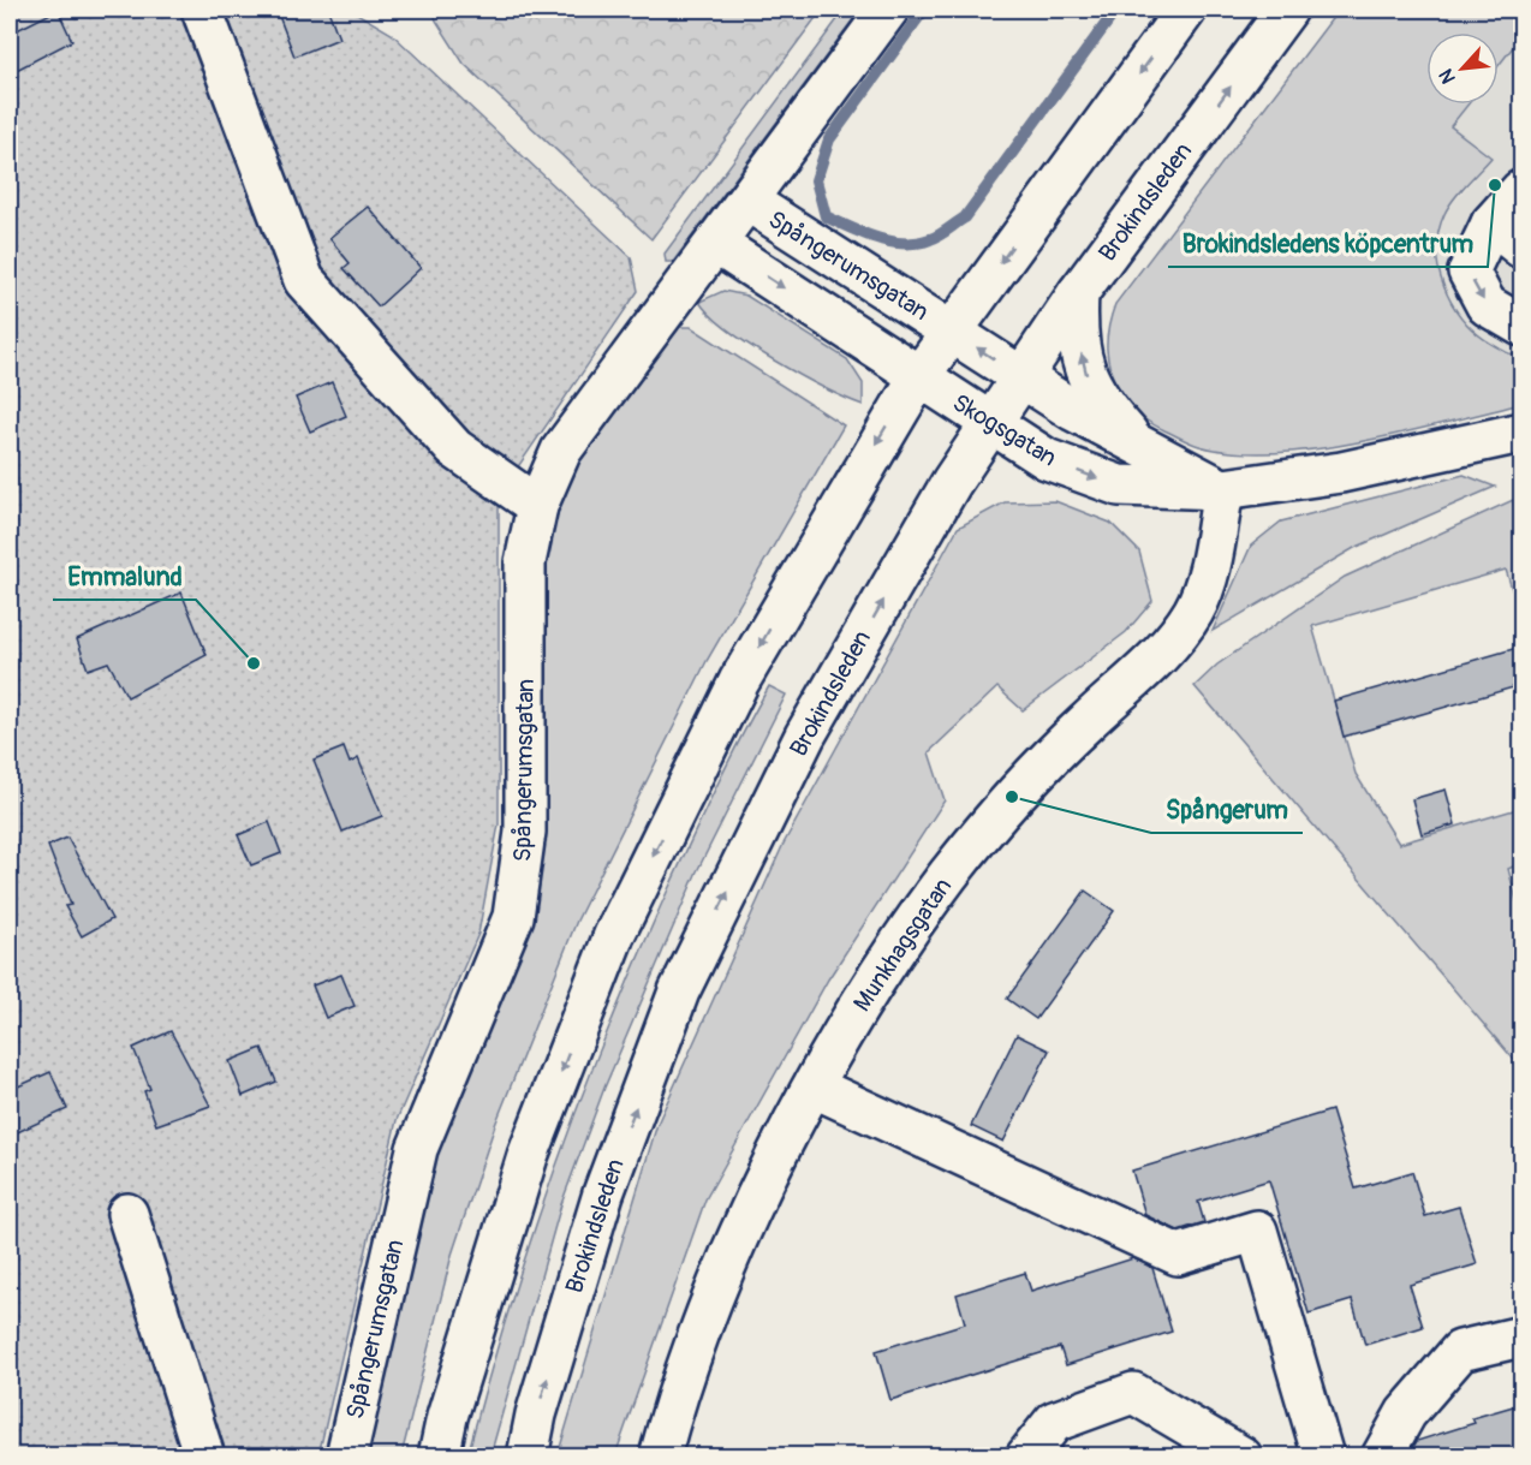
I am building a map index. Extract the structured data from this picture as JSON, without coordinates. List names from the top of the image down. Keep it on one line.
{"streets":{"street":["Brokindsleden","Spångerumsgatan","Skogsgatan","Munkhagsgatan"]},"crossings":[["Brokindsleden","Skogsgatan"],["Skogsgatan","Munkhagsgatan"]],"places":["Brokindsledens köpcentrum","Emmalund","Spångerum"],"north":"bottom left"}
